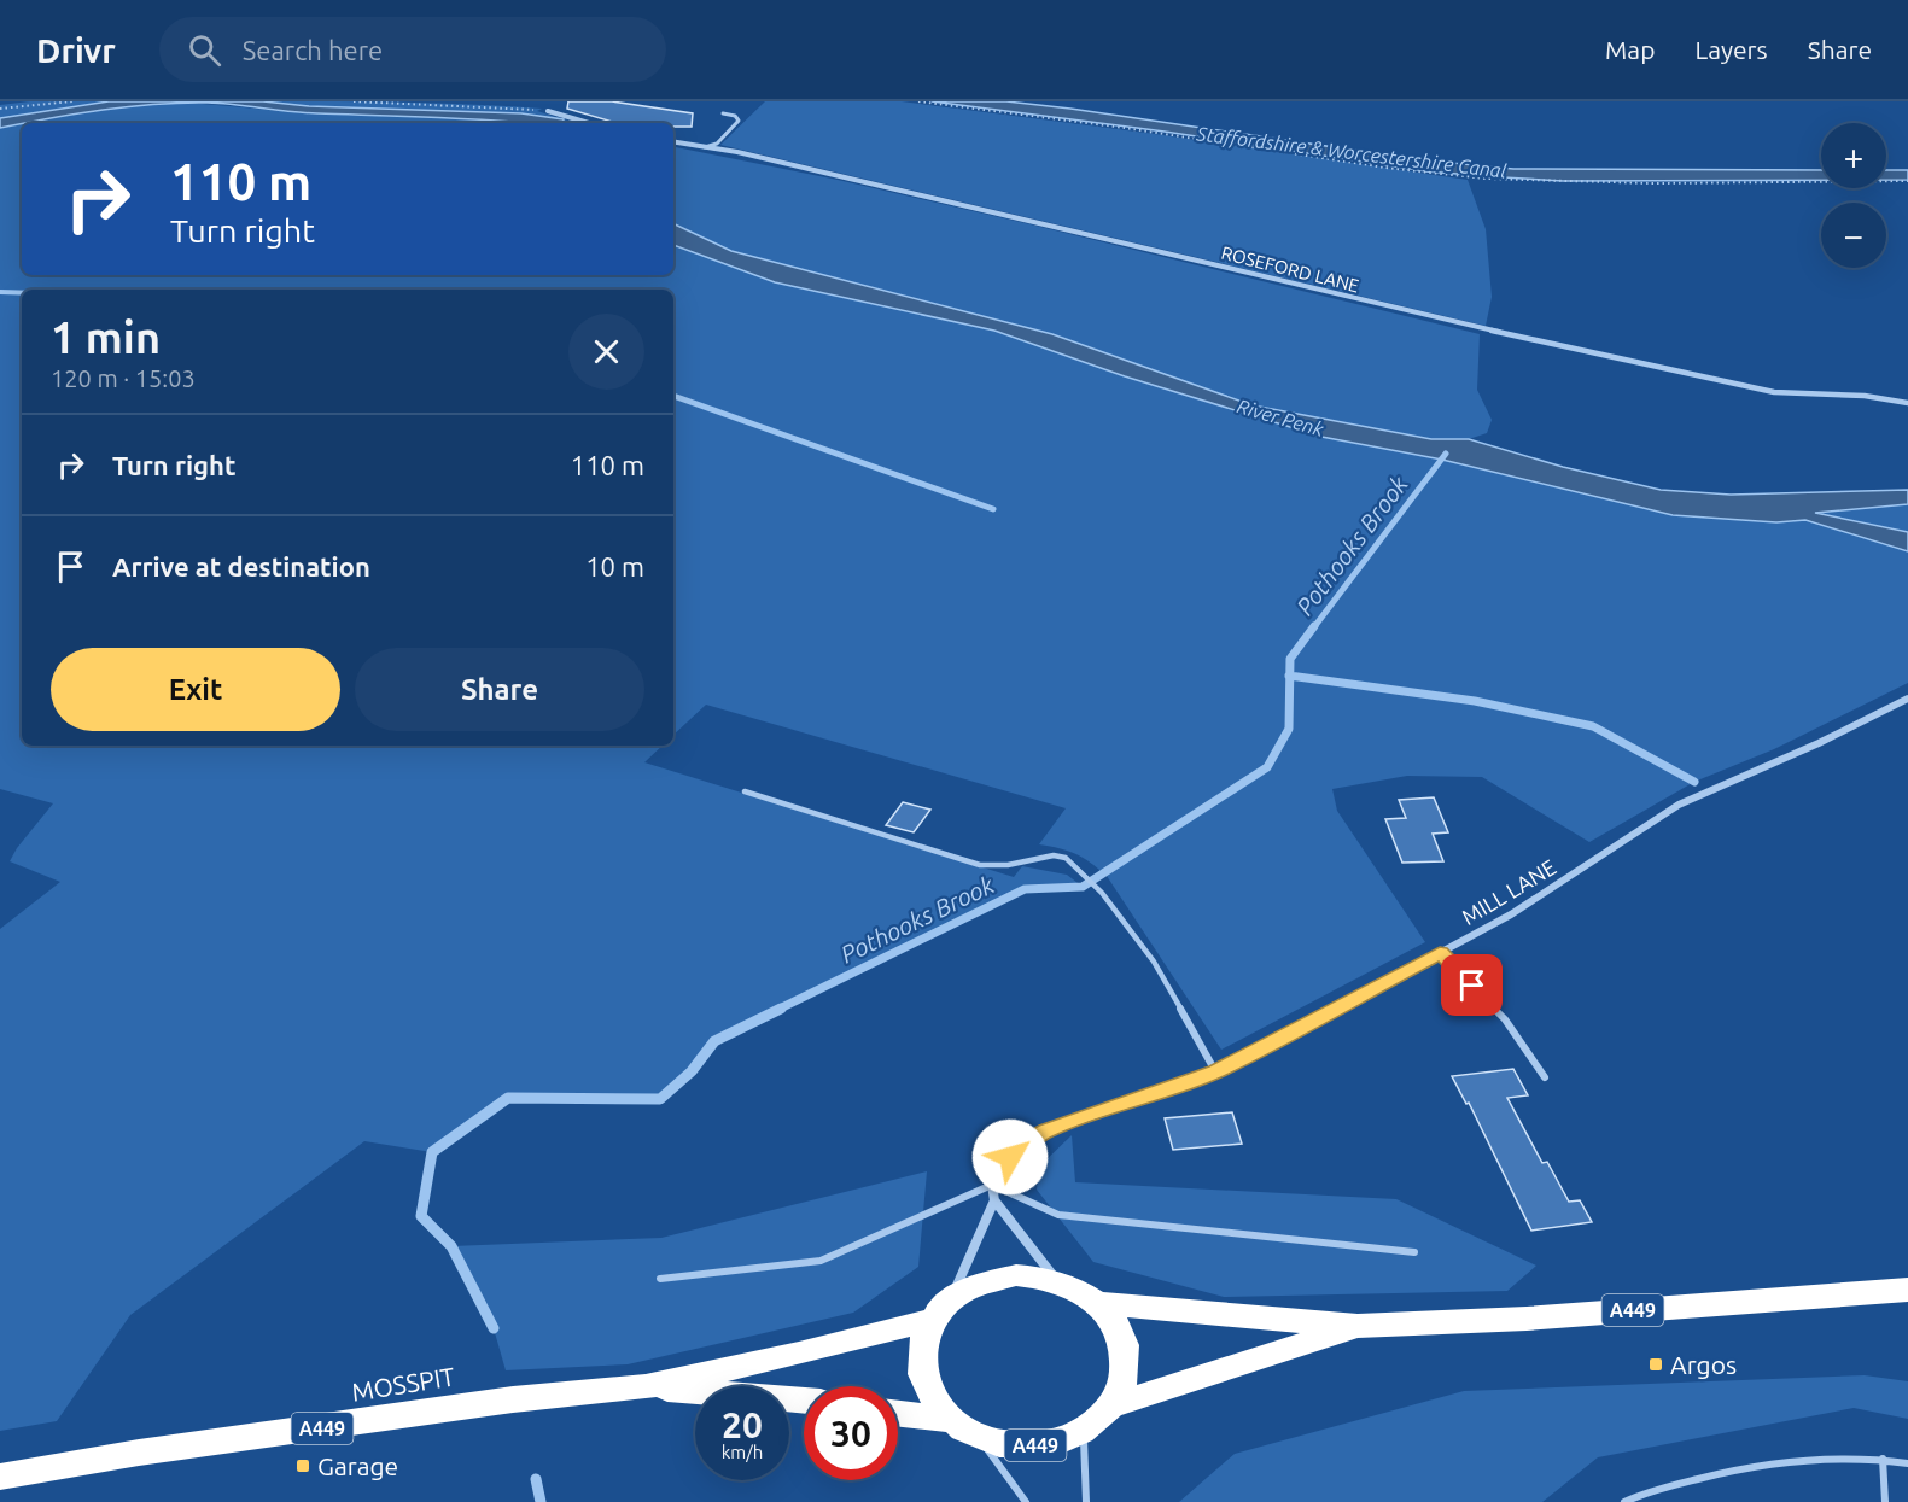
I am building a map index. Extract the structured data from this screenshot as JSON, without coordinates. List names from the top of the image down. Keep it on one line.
{"streets":{"highway":["A449","MOSSPIT"],"street":["ROSEFORD LANE","MILL LANE"]},"crossings":[["A449","MOSSPIT"]],"water":["Staffordshire & Worcestershire Canal","River Penk","Pothooks Brook"],"places":{"transit":["Argos","Garage"]},"page":{"header":"Drivr","search":"Search here","nav":["Map","Layers","Share"],"map_buttons":["+","−"],"turn":["110 m","Turn right"],"heading":["1 min","120 m · 15:03"],"list":[{"name":"Turn right","value":"110 m"},{"name":"Arrive at destination","value":"10 m"}],"buttons":["Exit","Share"],"speed":"20 km/h","limit":"30"}}
